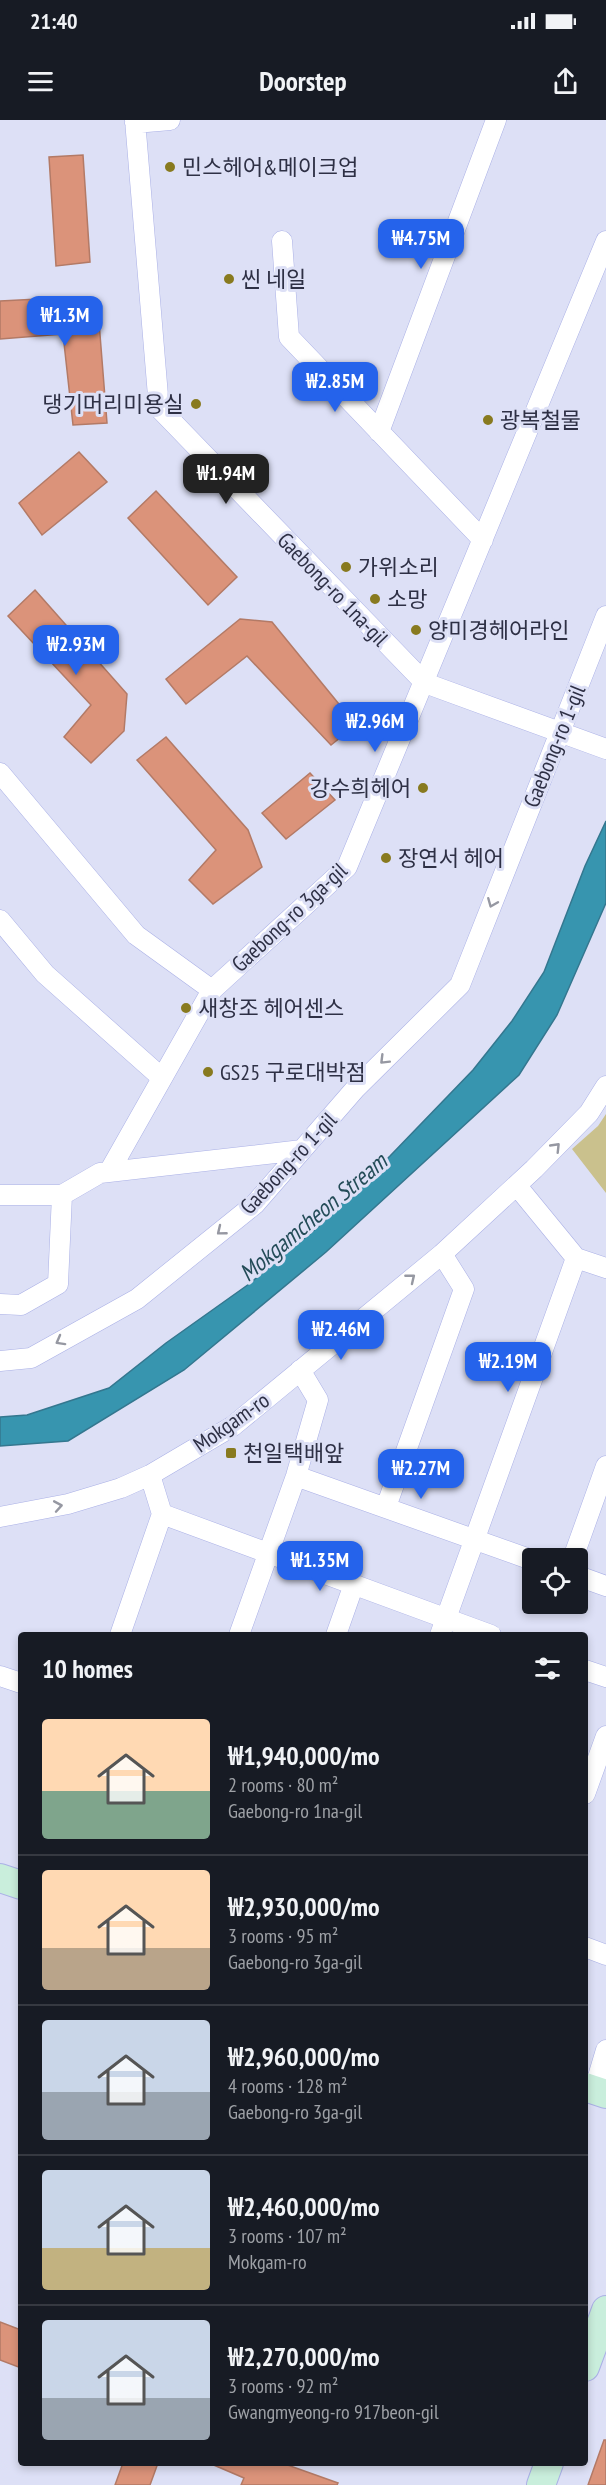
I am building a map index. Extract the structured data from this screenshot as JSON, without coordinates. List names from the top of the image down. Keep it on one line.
{"streets":{"street":["Gaebong-ro 1na-gil","Gaebong-ro 1-gil","Gaebong-ro 3ga-gil","Mokgam-ro"]},"crossings":[["Gaebong-ro 1na-gil","Gaebong-ro 1-gil"],["Gaebong-ro 1na-gil","Gaebong-ro 3ga-gil"]],"one_way":["Gaebong-ro 1-gil","Mokgam-ro"],"water":["Mokgamcheon Stream"],"places":{"other":["민스헤어&메이크업","씬 네일","댕기머리미용실","광복철물","가위소리","소망","양미경헤어라인","강수희헤어","장연서 헤어","새창조 헤어센스","GS25 구로대박점"],"transit":["천일택배앞"]},"page":{"status":"21:40","header":"Doorstep","price":["₩4.75M","₩1.3M","₩2.85M","₩1.94M","₩2.93M","₩2.96M","₩2.46M","₩2.19M","₩2.27M","₩1.35M"],"heading":"10 homes","list":[{"name":"₩1,940,000/mo","note":"2 rooms · 80 m² · Gaebong-ro 1na-gil"},{"name":"₩2,930,000/mo","note":"3 rooms · 95 m² · Gaebong-ro 3ga-gil"},{"name":"₩2,960,000/mo","note":"4 rooms · 128 m² · Gaebong-ro 3ga-gil"},{"name":"₩2,460,000/mo","note":"3 rooms · 107 m² · Mokgam-ro"},{"name":"₩2,270,000/mo","note":"3 rooms · 92 m² · Gwangmyeong-ro 917beon-gil"}]}}
